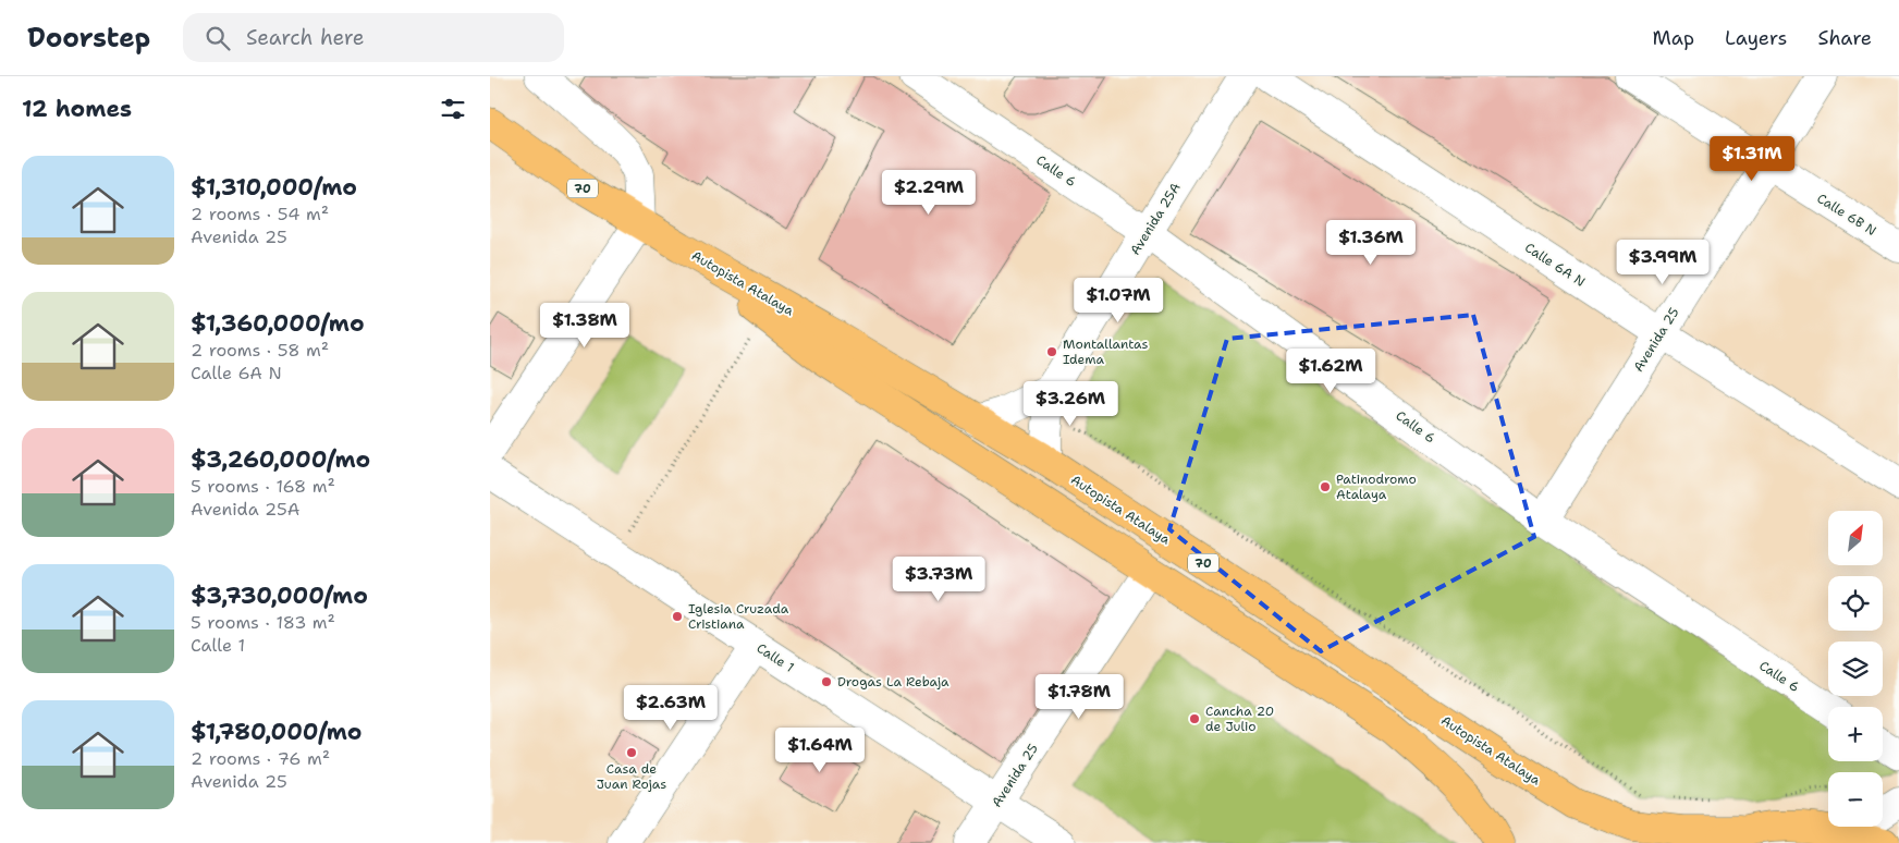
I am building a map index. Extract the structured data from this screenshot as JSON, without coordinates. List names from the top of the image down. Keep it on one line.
{"streets":{"main road":["70","Autopista Atalaya"],"street":["Calle 6","Calle 6B N","Avenida 25A","Calle 6A N","Avenida 25","Calle 1"]},"crossings":[["Calle 6","Avenida 25A"],["Calle 6","Avenida 25"],["70","Autopista Atalaya"],["Calle 6B N","Avenida 25"],["Avenida 25A","Autopista Atalaya"],["Calle 6A N","Avenida 25"],["Autopista Atalaya","Avenida 25"],["Avenida 25","Calle 1"]],"places":["Montallantas Idema","Patinodromo Atalaya","Iglesia Cruzada Cristiana","Drogas La Rebaja","Cancha 20 de Julio","Casa de Juan Rojas"],"north":"top right","page":{"header":"Doorstep","search":"Search here","nav":["Map","Layers","Share"],"heading":"12 homes","price":["$1.31M","$2.29M","$1.36M","$3.99M","$1.07M","$1.38M","$1.62M","$3.26M","$3.73M","$1.78M","$2.63M","$1.64M"],"list":[{"name":"$1,310,000/mo","note":"2 rooms · 54 m² · Avenida 25"},{"name":"$1,360,000/mo","note":"2 rooms · 58 m² · Calle 6A N"},{"name":"$3,260,000/mo","note":"5 rooms · 168 m² · Avenida 25A"},{"name":"$3,730,000/mo","note":"5 rooms · 183 m² · Calle 1"},{"name":"$1,780,000/mo","note":"2 rooms · 76 m² · Avenida 25"}],"map_buttons":["+","−"]}}
